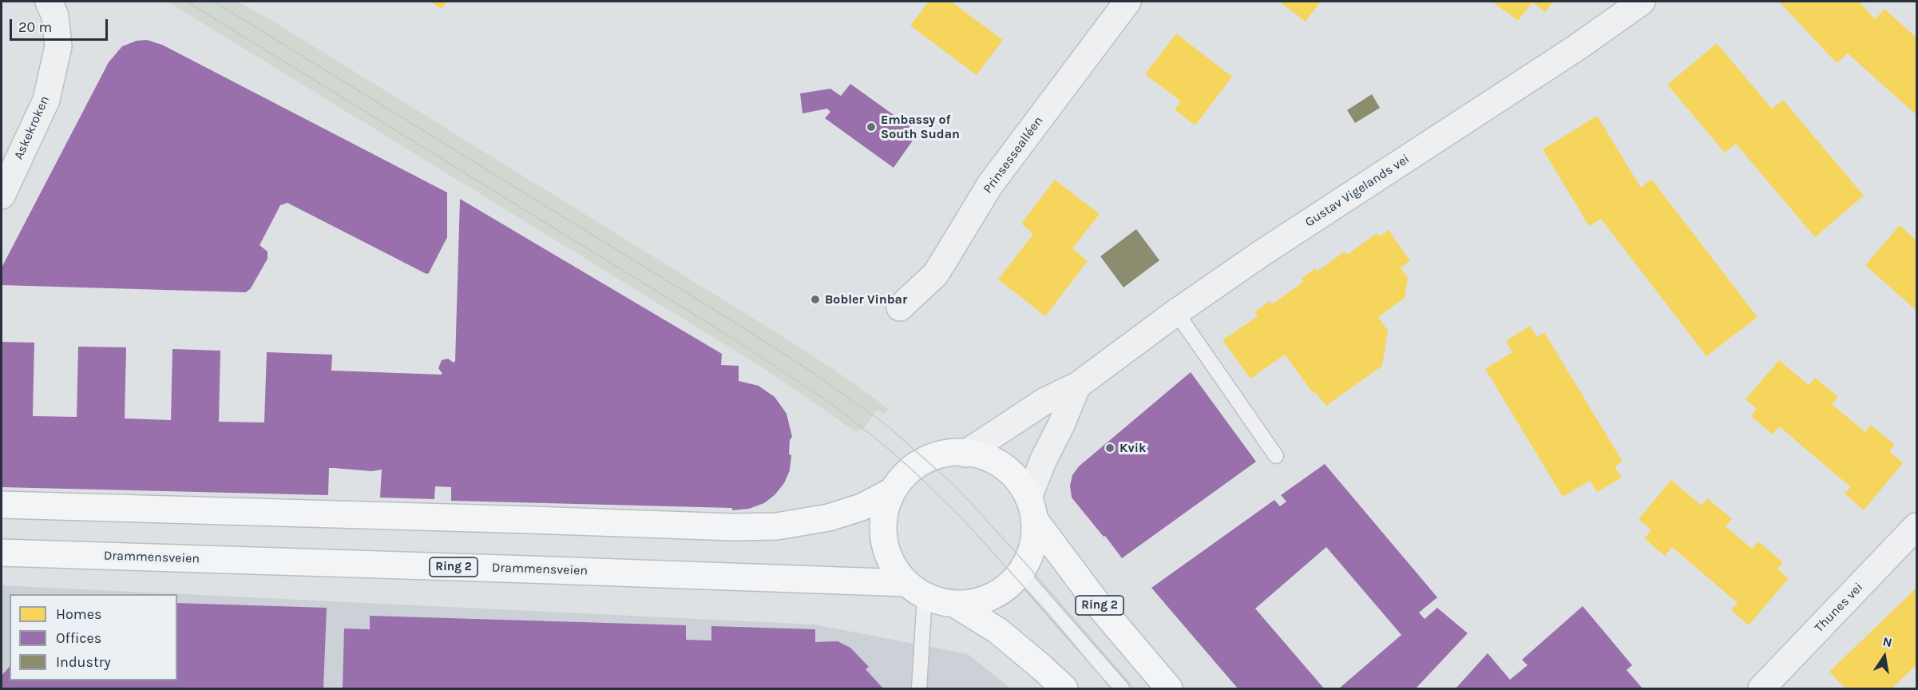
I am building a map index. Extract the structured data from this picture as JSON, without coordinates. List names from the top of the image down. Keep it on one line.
{"streets":{"main road":["Drammensveien","Ring 2"],"street":["Askekroken","Prinsessealléen","Gustav Vigelands vei","Thunes vei"]},"crossings":[["Gustav Vigelands vei","Drammensveien"],["Gustav Vigelands vei","Ring 2"],["Drammensveien","Ring 2"]],"places":["Embassy of South Sudan","Bobler Vinbar","Kvik"],"legend":["Homes","Offices","Industry"],"scale_bar":"20 m","north":"top"}
